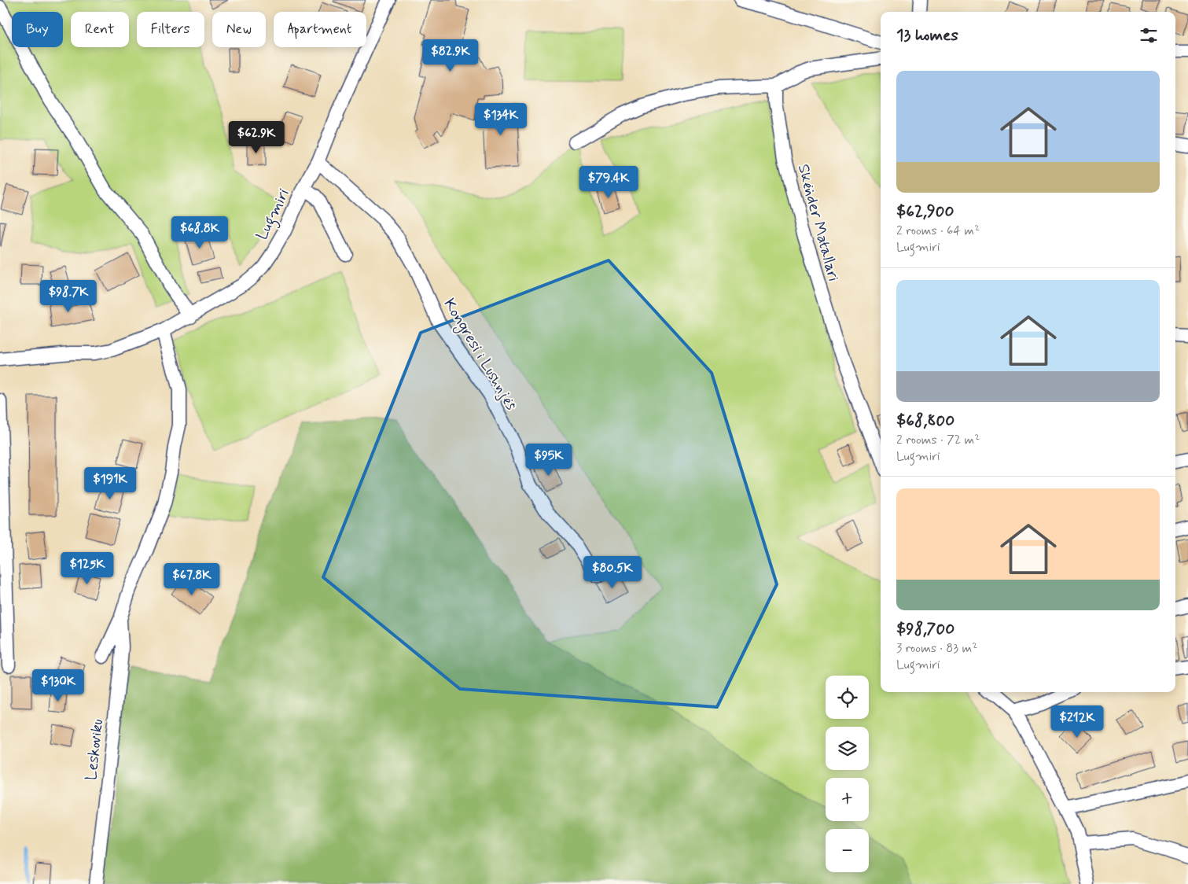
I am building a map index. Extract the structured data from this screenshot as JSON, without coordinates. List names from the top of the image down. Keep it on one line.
{"streets":{"street":["Lugmiri","Skënder Matallari","Kongresi i Lushnjës","Leskoviku"]},"crossings":[["Lugmiri","Kongresi i Lushnjës"],["Lugmiri","Leskoviku"]],"page":{"chip":["Buy","Rent","Filters","New","Apartment"],"heading":"13 homes","price":["$82.9K","$134K","$62.9K","$79.4K","$68.8K","$98.7K","$95K","$191K","$125K","$80.5K","$67.8K","$130K","$212K"],"list":[{"name":"$62,900","note":"2 rooms · 64 m² · Lugmiri"},{"name":"$68,800","note":"2 rooms · 72 m² · Lugmiri"},{"name":"$98,700","note":"3 rooms · 83 m² · Lugmiri"}],"map_buttons":["+","−"]}}
